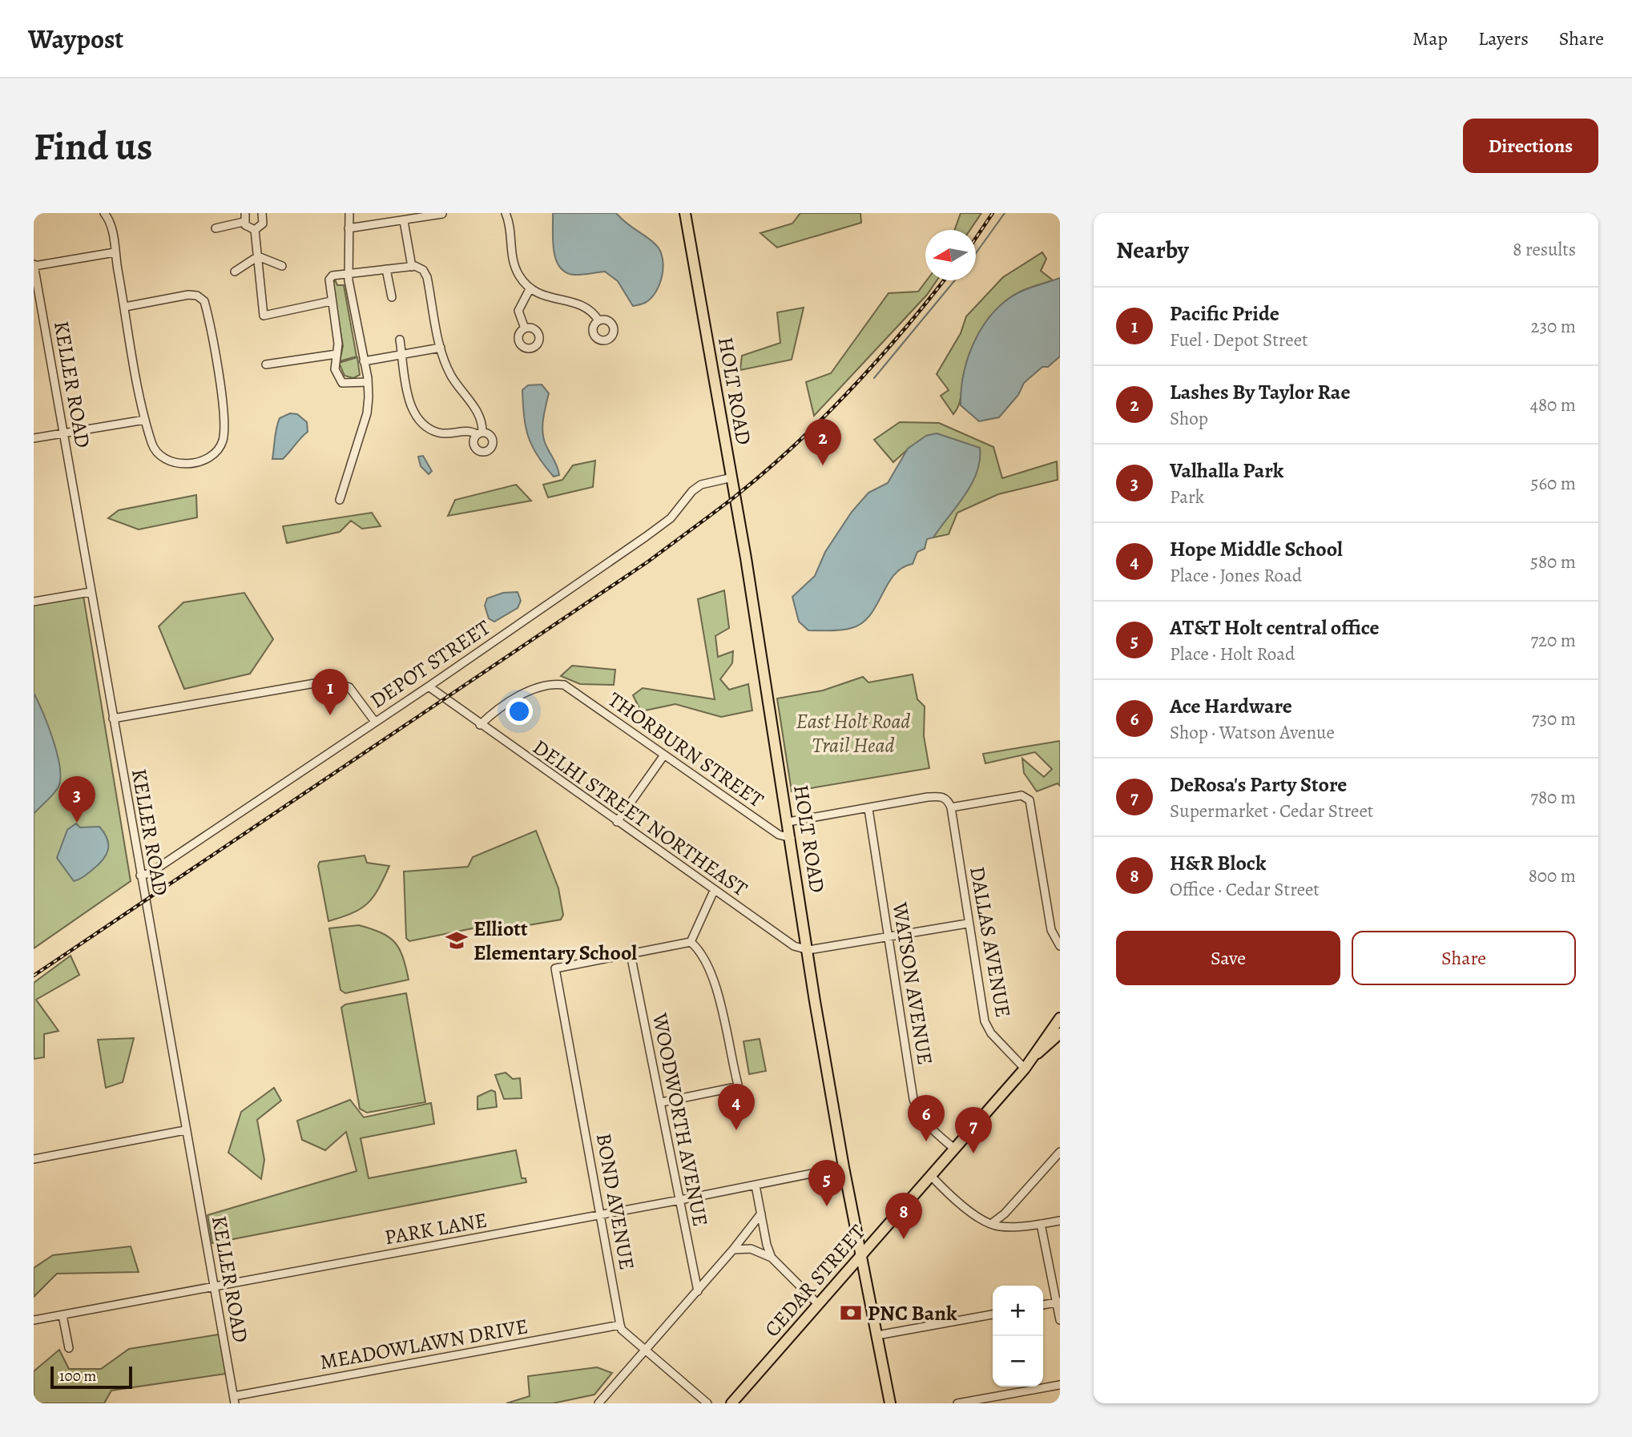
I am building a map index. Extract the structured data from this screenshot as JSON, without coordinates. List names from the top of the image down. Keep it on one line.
{"streets":{"main road":["HOLT ROAD","CEDAR STREET"],"street":["KELLER ROAD","DEPOT STREET","THORBURN STREET","DELHI STREET NORTHEAST","DALLAS AVENUE","WATSON AVENUE","WOODWORTH AVENUE","BOND AVENUE","PARK LANE","MEADOWLAWN DRIVE"]},"crossings":[["KELLER ROAD","DEPOT STREET"],["KELLER ROAD","PARK LANE"],["KELLER ROAD","MEADOWLAWN DRIVE"],["HOLT ROAD","DEPOT STREET"],["HOLT ROAD","THORBURN STREET"],["HOLT ROAD","DELHI STREET NORTHEAST"],["HOLT ROAD","PARK LANE"],["HOLT ROAD","CEDAR STREET"],["DEPOT STREET","DELHI STREET NORTHEAST"],["THORBURN STREET","DELHI STREET NORTHEAST"],["DALLAS AVENUE","CEDAR STREET"],["WATSON AVENUE","CEDAR STREET"],["WOODWORTH AVENUE","BOND AVENUE"],["WOODWORTH AVENUE","PARK LANE"],["BOND AVENUE","PARK LANE"],["BOND AVENUE","MEADOWLAWN DRIVE"]],"parks":["East Holt Road Trail Head"],"places":{"school or university":["Elliott Elementary School"],"bank":["PNC Bank"]},"scale_bar":"100 m","north":"left","page":{"header":"Waypost","nav":["Map","Layers","Share"],"buttons":["Directions",["Save","Share"]],"title":"Find us","heading":["Nearby","8 results"],"list":[{"mark":"1","name":"Pacific Pride","note":"Fuel · Depot Street","value":"230 m"},{"mark":"2","name":"Lashes By Taylor Rae","note":"Shop","value":"480 m"},{"mark":"3","name":"Valhalla Park","note":"Park","value":"560 m"},{"mark":"4","name":"Hope Middle School","note":"Place · Jones Road","value":"580 m"},{"mark":"5","name":"AT&T Holt central office","note":"Place · Holt Road","value":"720 m"},{"mark":"6","name":"Ace Hardware","note":"Shop · Watson Avenue","value":"730 m"},{"mark":"7","name":"DeRosa's Party Store","note":"Supermarket · Cedar Street","value":"780 m"},{"mark":"8","name":"H&R Block","note":"Office · Cedar Street","value":"800 m"}],"pins":["2","1","3","4","6","7","5","8"],"map_buttons":["+","−"],"scale":"100 m"}}
